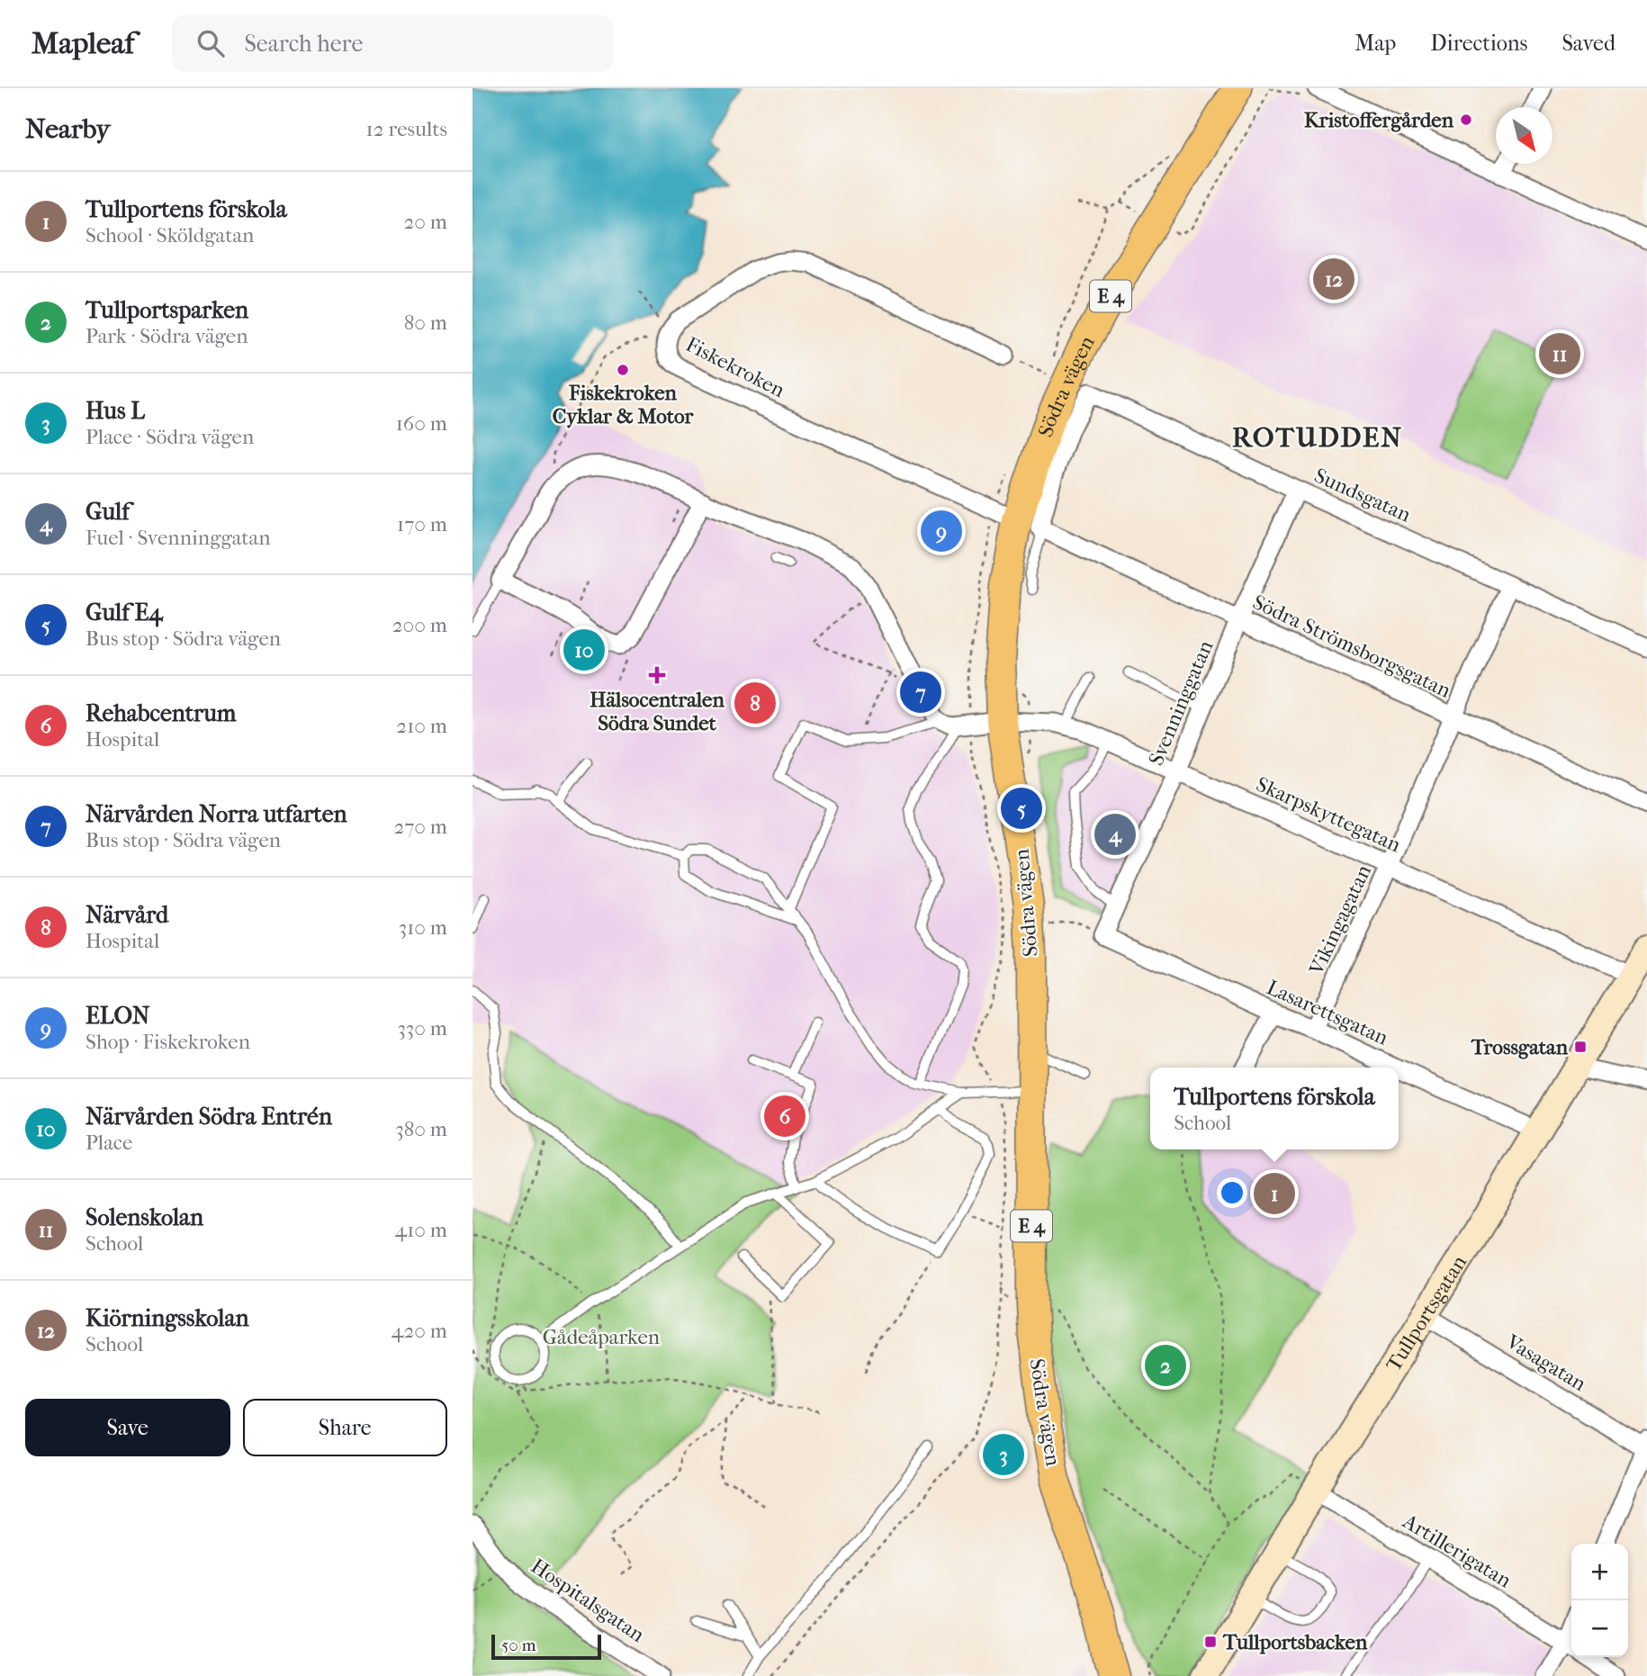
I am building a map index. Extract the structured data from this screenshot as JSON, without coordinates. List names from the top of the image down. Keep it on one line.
{"streets":{"highway":["E 4","Södra vägen"],"main road":["Tullportsgatan"],"street":["Fiskekroken","Sundsgatan","Södra Strömsborgsgatan","Svenninggatan","Skarpskyttegatan","Vikingagatan","Lasarettsgatan","Vasagatan","Artillerigatan","Hospitalsgatan"]},"crossings":[["Fiskekroken","Södra vägen"],["Fiskekroken","Sundsgatan"],["Fiskekroken","Södra Strömsborgsgatan"],["Södra vägen","Sundsgatan"],["Södra vägen","Södra Strömsborgsgatan"],["Södra vägen","Skarpskyttegatan"],["Sundsgatan","Södra Strömsborgsgatan"],["Sundsgatan","Svenninggatan"],["Sundsgatan","Vikingagatan"],["Södra Strömsborgsgatan","Svenninggatan"],["Södra Strömsborgsgatan","Vikingagatan"],["Svenninggatan","Skarpskyttegatan"],["Svenninggatan","Lasarettsgatan"],["Skarpskyttegatan","Vikingagatan"],["Skarpskyttegatan","Tullportsgatan"],["Vikingagatan","Lasarettsgatan"],["Lasarettsgatan","Tullportsgatan"],["Tullportsgatan","Vasagatan"],["Tullportsgatan","Artillerigatan"]],"districts":["ROTUDDEN"],"parks":["Gådeåparken"],"places":{"other":["Kristoffergården","Fiskekroken Cyklar & Motor"],"health":["Hälsocentralen Södra Sundet"],"transit":["Trossgatan","Tullportsbacken"]},"scale_bar":"50 m","north":"bottom right","page":{"header":"Mapleaf","search":"Search here","nav":["Map","Directions","Saved"],"heading":["Nearby","12 results"],"list":[{"mark":"1","name":"Tullportens förskola","note":"School · Sköldgatan","value":"20 m"},{"mark":"2","name":"Tullportsparken","note":"Park · Södra vägen","value":"80 m"},{"mark":"3","name":"Hus L","note":"Place · Södra vägen","value":"160 m"},{"mark":"4","name":"Gulf","note":"Fuel · Svenninggatan","value":"170 m"},{"mark":"5","name":"Gulf E4","note":"Bus stop · Södra vägen","value":"200 m"},{"mark":"6","name":"Rehabcentrum","note":"Hospital","value":"210 m"},{"mark":"7","name":"Närvården Norra utfarten","note":"Bus stop · Södra vägen","value":"270 m"},{"mark":"8","name":"Närvård","note":"Hospital","value":"310 m"},{"mark":"9","name":"ELON","note":"Shop · Fiskekroken","value":"330 m"},{"mark":"10","name":"Närvården Södra Entrén","note":"Place","value":"380 m"},{"mark":"11","name":"Solenskolan","note":"School","value":"410 m"},{"mark":"12","name":"Kiörningsskolan","note":"School","value":"420 m"}],"pins":["12","11","9","10","7","8","5","4","6","1","2","3"],"popup":["Tullportens förskola","School"],"buttons":["Save","Share"],"map_buttons":["+","−"],"scale":"50 m"}}
